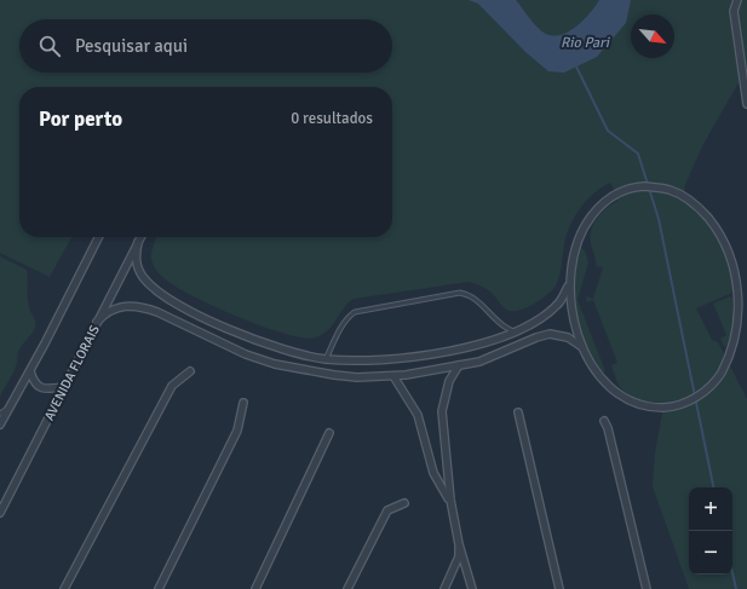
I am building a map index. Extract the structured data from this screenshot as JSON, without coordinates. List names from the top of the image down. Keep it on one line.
{"streets":{"street":["AVENIDA FLORAIS"]},"water":["Rio Pari"],"north":"bottom right","page":{"search":"Pesquisar aqui","heading":["Por perto","0 resultados"],"map_buttons":["+","−"]}}
